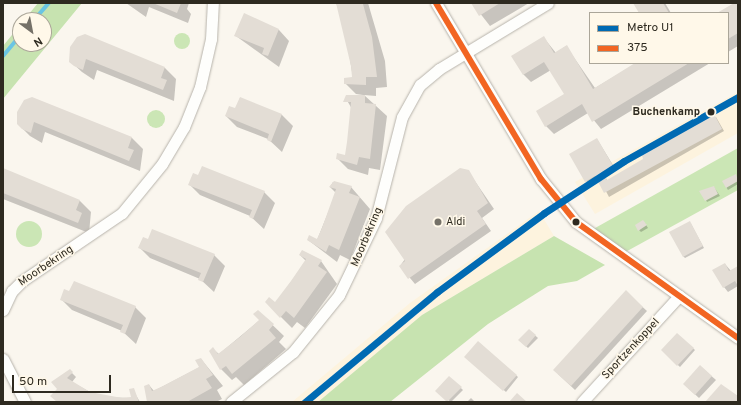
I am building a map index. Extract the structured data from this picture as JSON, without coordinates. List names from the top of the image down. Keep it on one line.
{"streets":{"street":["Moorbekring","Sportzenkoppel"]},"places":["Buchenkamp","Aldi"],"lines":["transit line 375","metro line U1"],"legend":["Metro U1","375"],"scale_bar":"50 m","north":"bottom right"}
